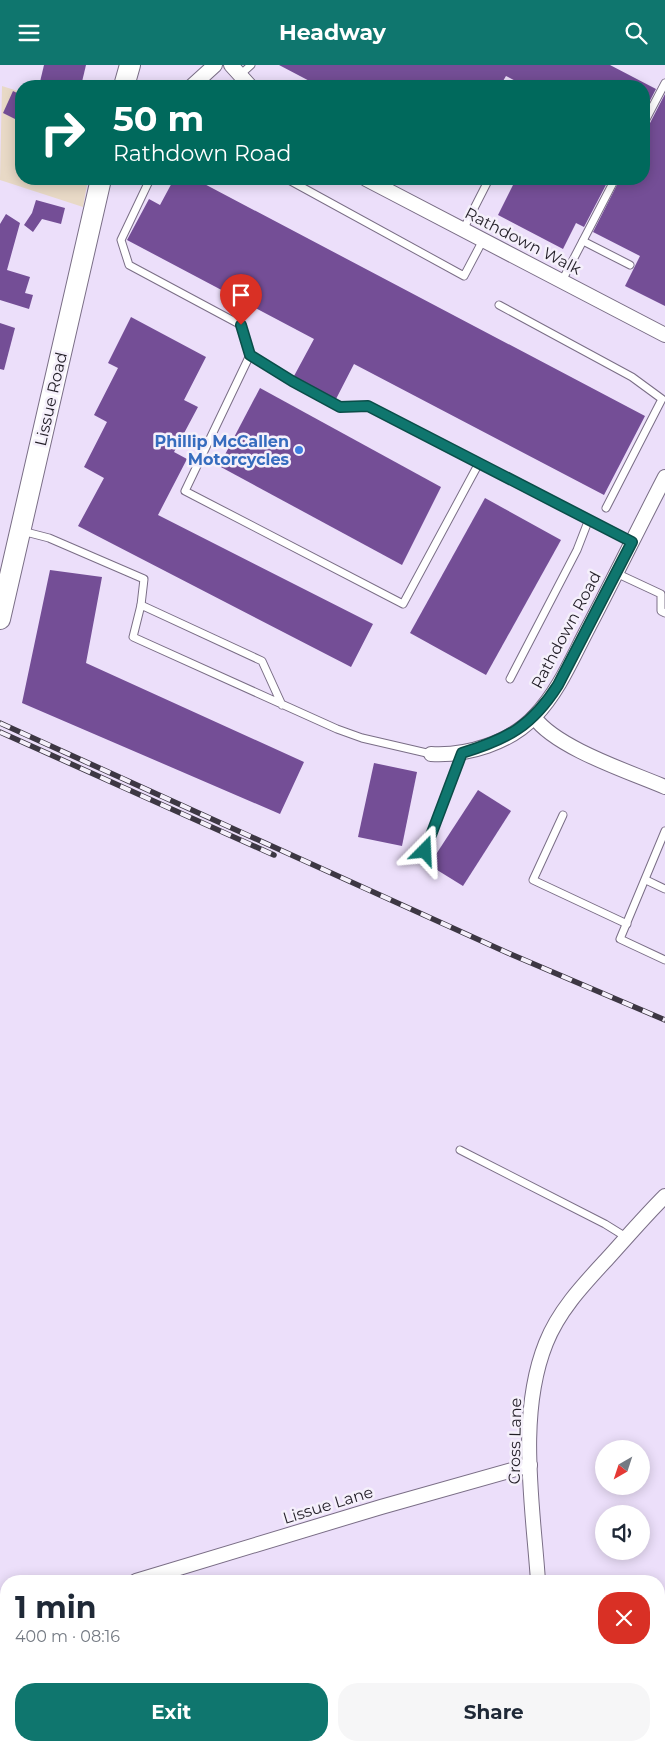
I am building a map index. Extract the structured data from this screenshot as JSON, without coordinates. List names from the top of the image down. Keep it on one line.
{"streets":{"street":["Rathdown Walk","Lissue Road","Rathdown Road","Cross Lane","Lissue Lane"]},"crossings":[["Cross Lane","Lissue Lane"]],"places":["Phillip McCallen Motorcycles"],"north":"bottom left","page":{"header":"Headway","turn":["50 m","Rathdown Road"],"heading":["1 min","400 m · 08:16"],"buttons":["Exit","Share"]}}
